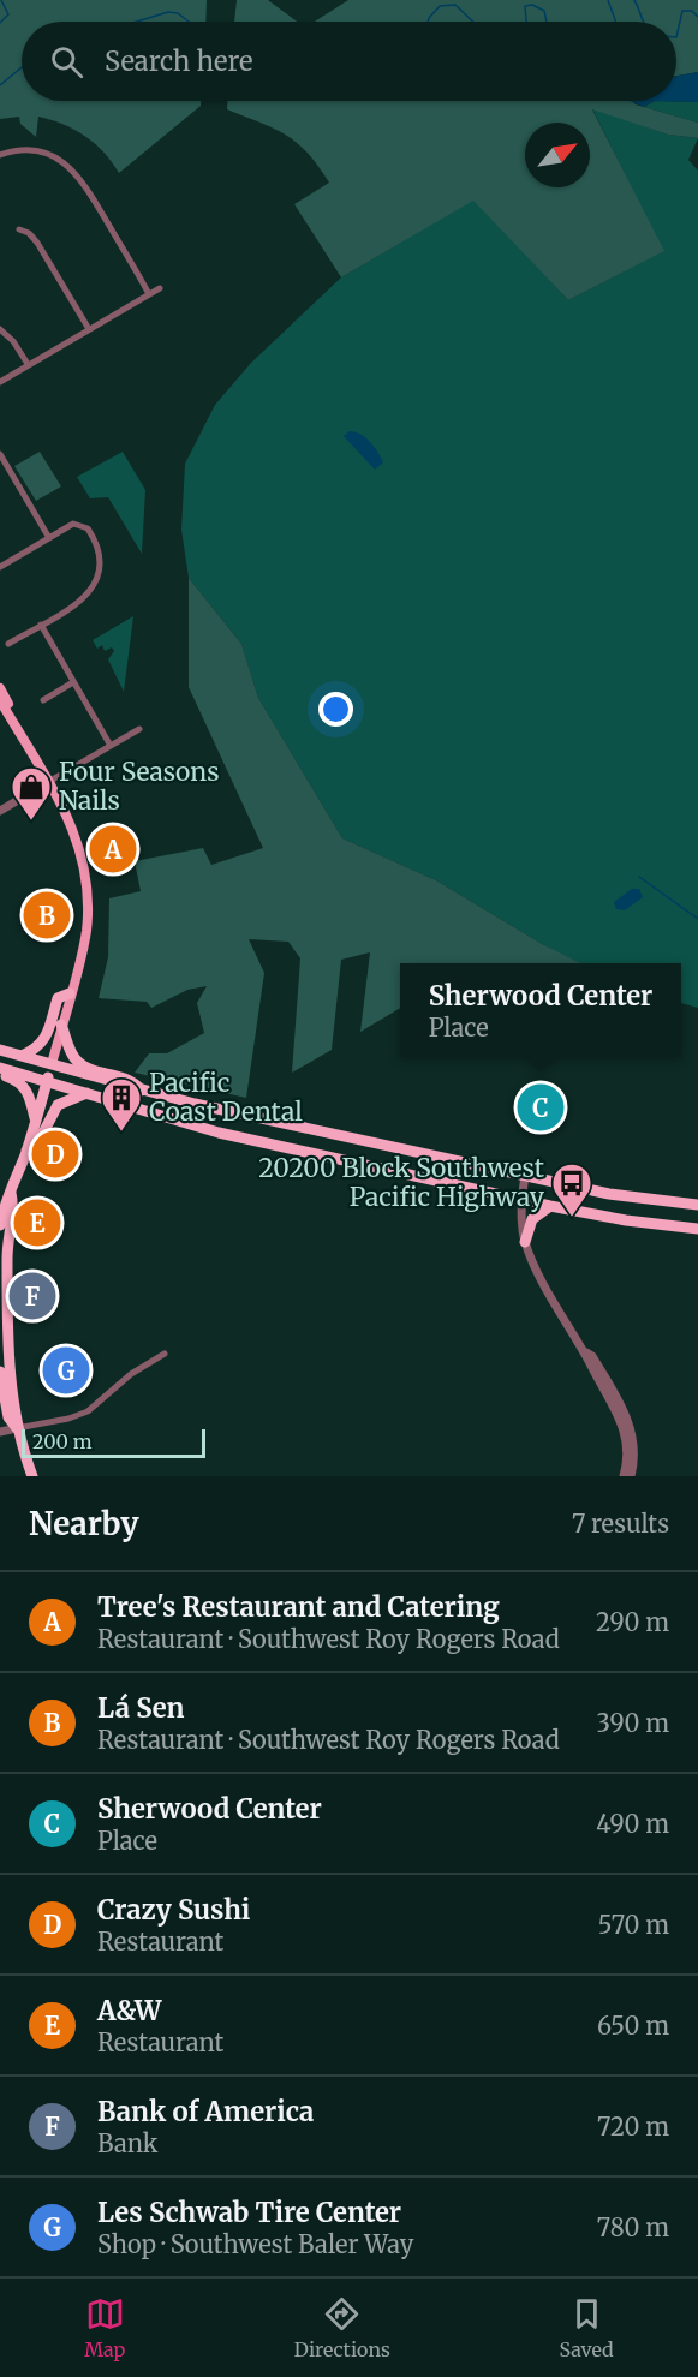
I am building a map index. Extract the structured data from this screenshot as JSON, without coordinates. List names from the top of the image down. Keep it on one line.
{"places":{"shop":["Four Seasons Nails"],"building":["Pacific Coast Dental"],"bus stop":["20200 Block Southwest Pacific Highway"]},"scale_bar":"200 m","north":"top right","page":{"search":"Search here","pins":["A","B","C","D","E","F","G"],"popup":["Sherwood Center","Place"],"scale":"200 m","heading":["Nearby","7 results"],"list":[{"mark":"A","name":"Tree's Restaurant and Catering","note":"Restaurant · Southwest Roy Rogers Road","value":"290 m"},{"mark":"B","name":"Lá Sen","note":"Restaurant · Southwest Roy Rogers Road","value":"390 m"},{"mark":"C","name":"Sherwood Center","note":"Place","value":"490 m"},{"mark":"D","name":"Crazy Sushi","note":"Restaurant","value":"570 m"},{"mark":"E","name":"A&W","note":"Restaurant","value":"650 m"},{"mark":"F","name":"Bank of America","note":"Bank","value":"720 m"},{"mark":"G","name":"Les Schwab Tire Center","note":"Shop · Southwest Baler Way","value":"780 m"}],"nav":["Map","Directions","Saved"]}}
